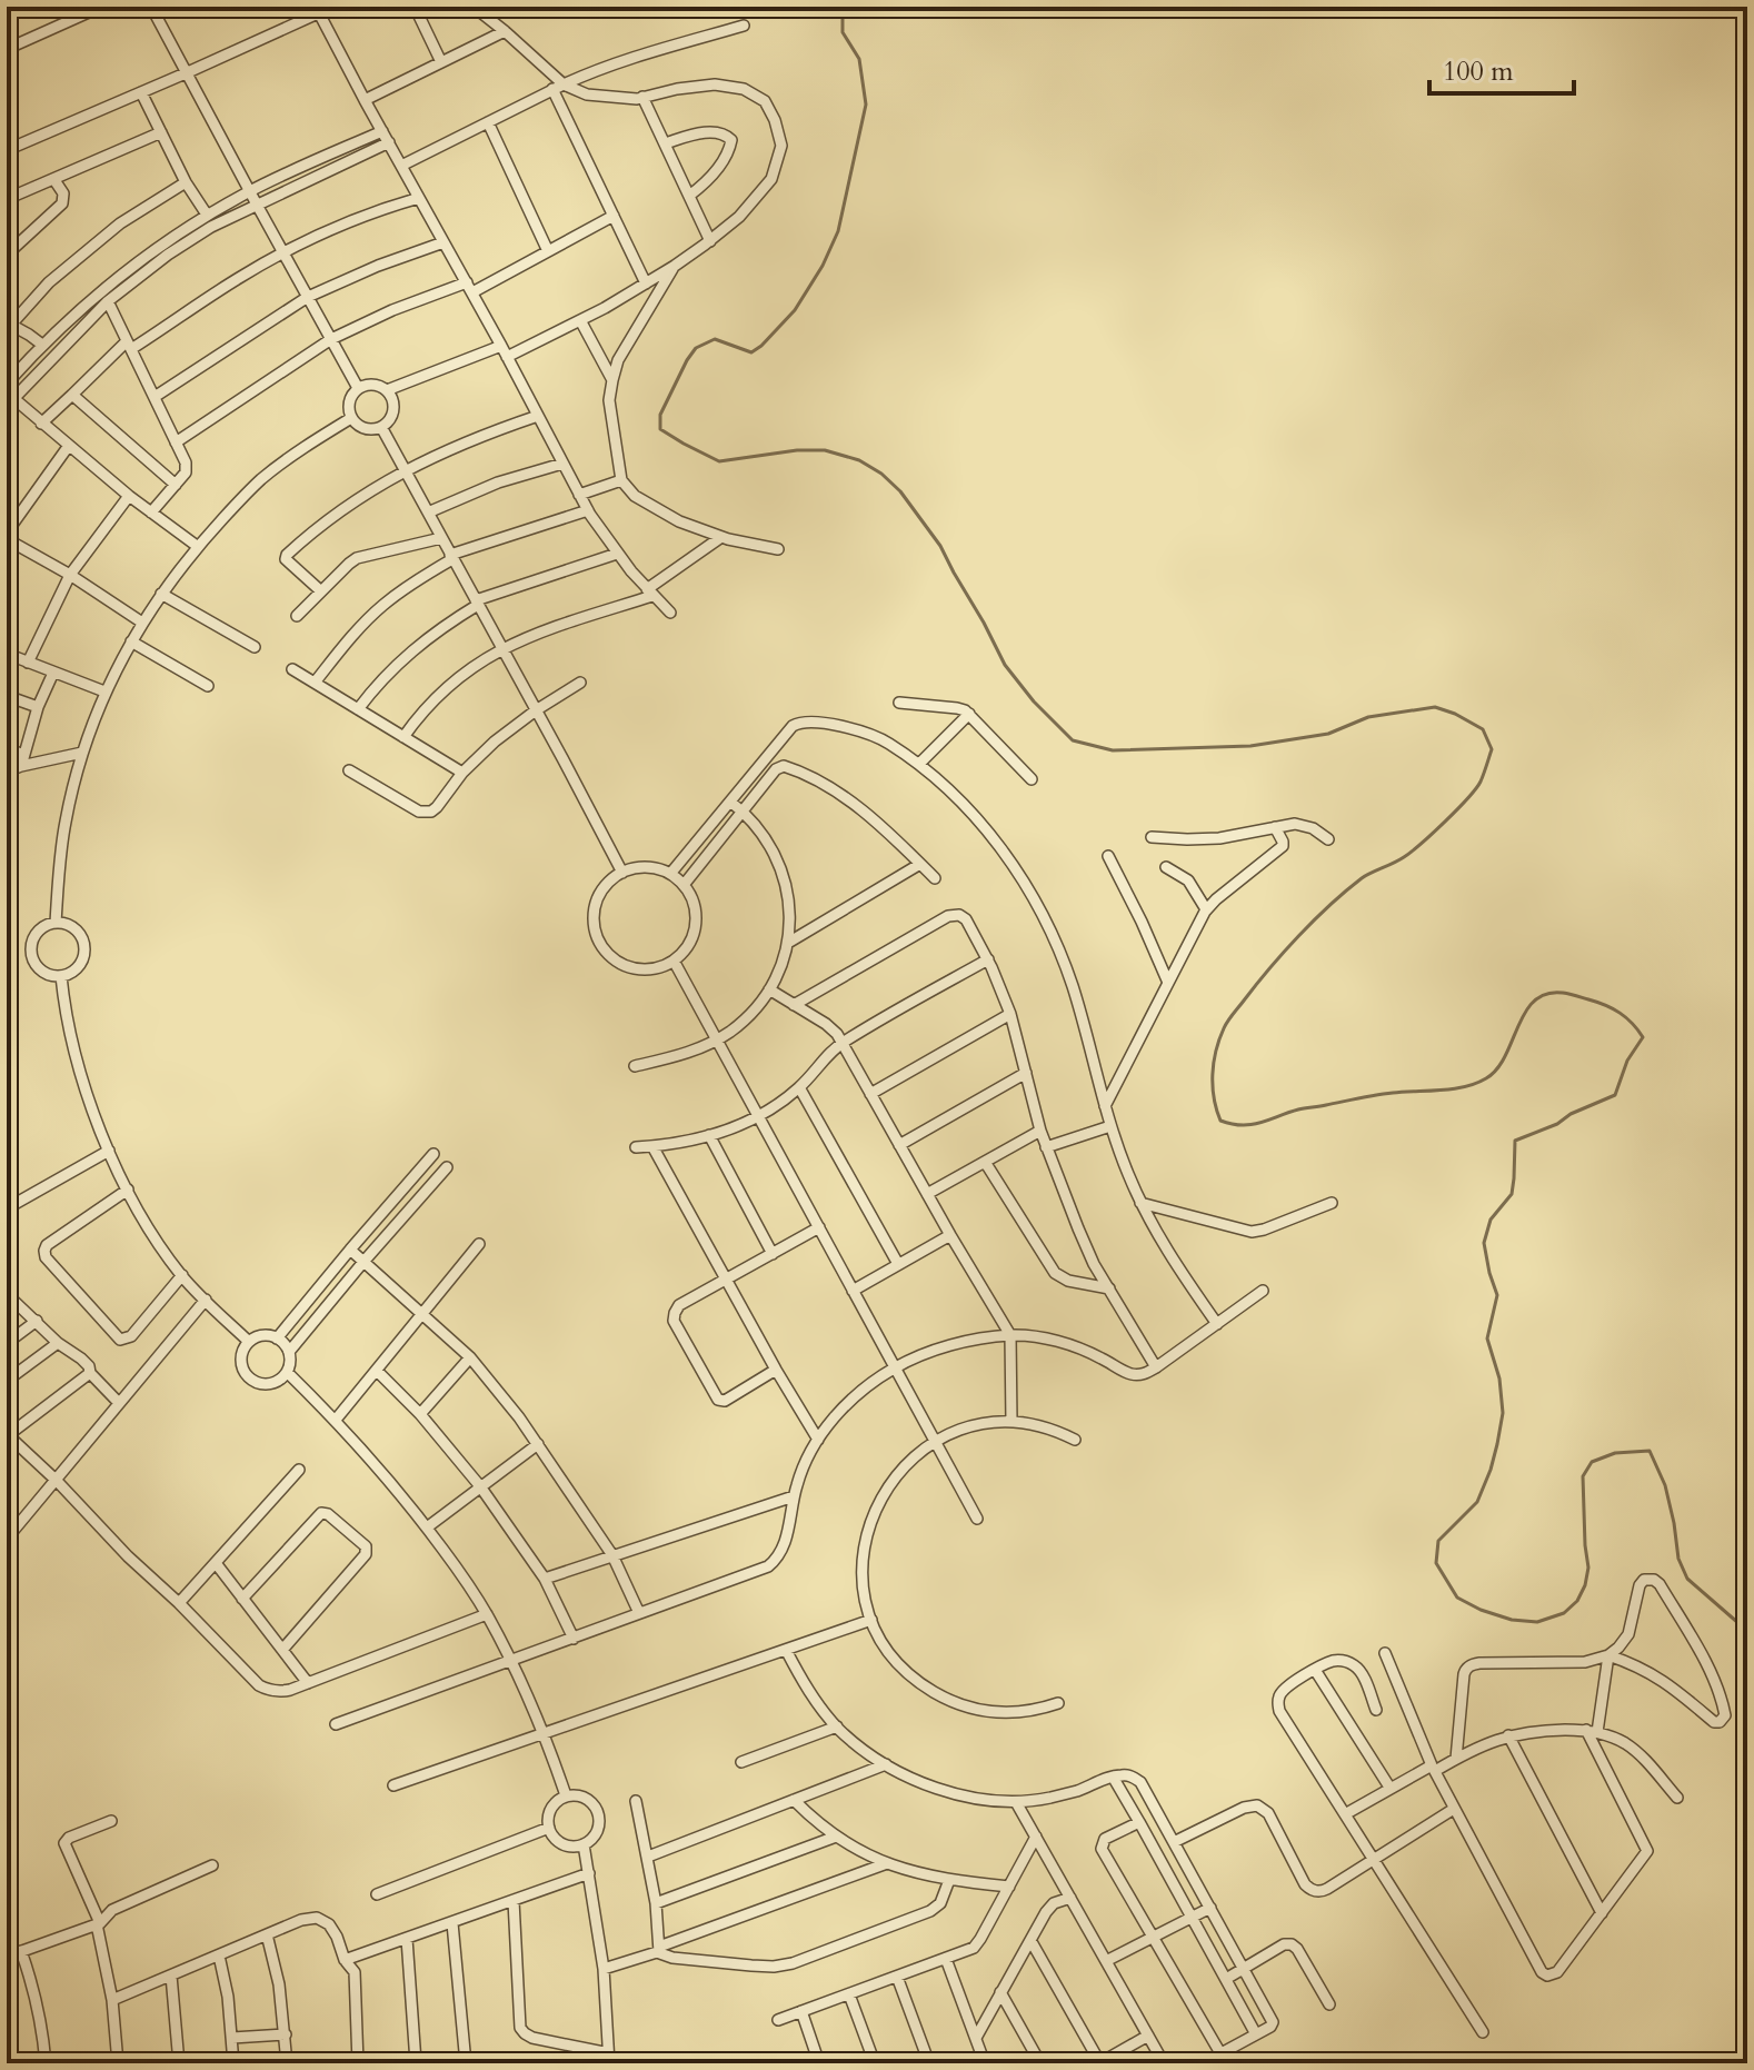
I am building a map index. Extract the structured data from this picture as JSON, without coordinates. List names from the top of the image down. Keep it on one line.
{"scale_bar":"100 m"}
